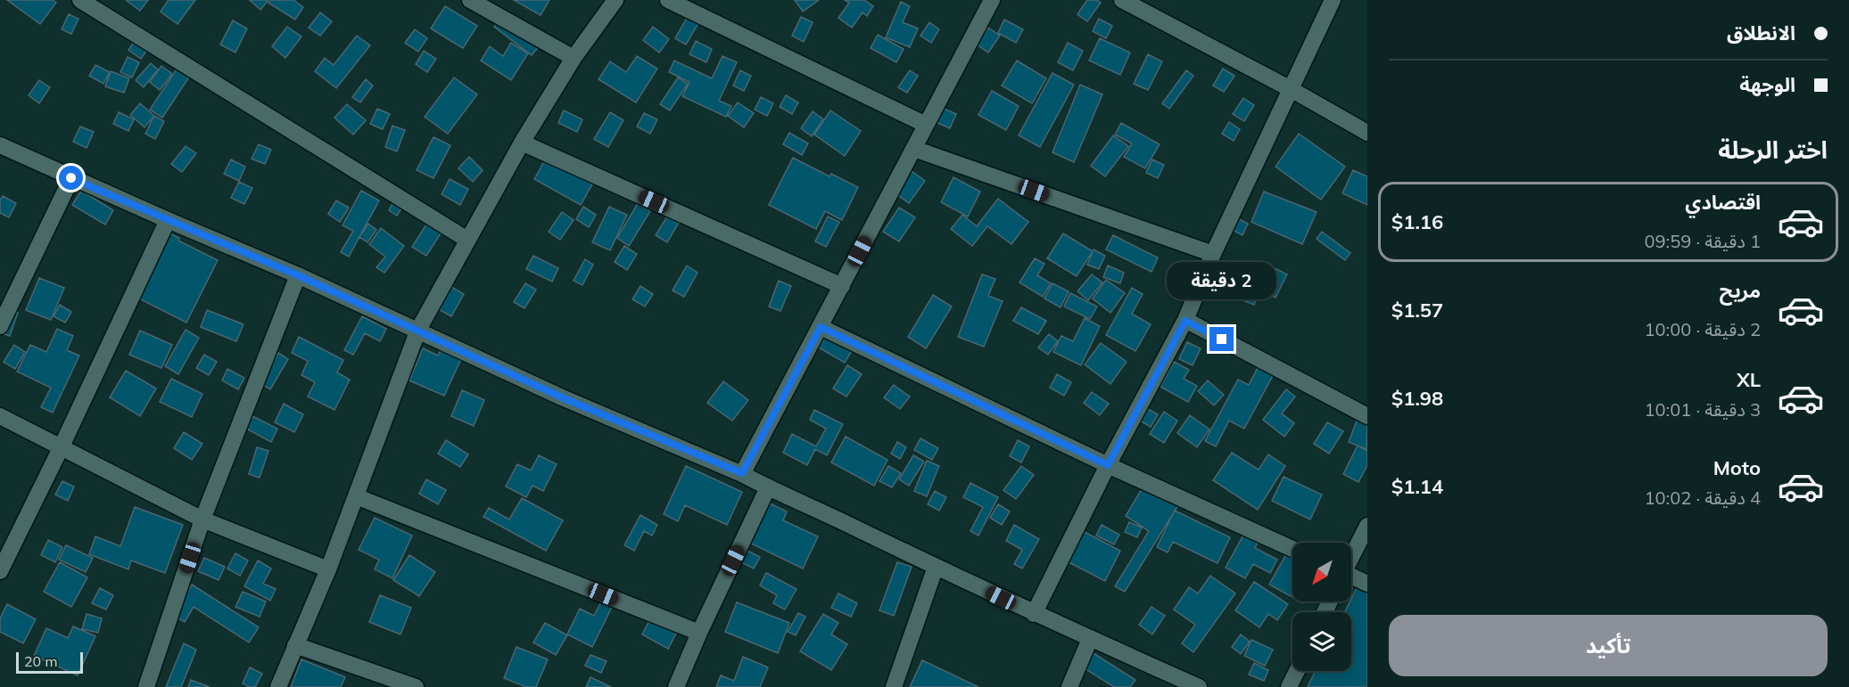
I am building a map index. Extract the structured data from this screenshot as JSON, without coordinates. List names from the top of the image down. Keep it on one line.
{"scale_bar":"20 m","north":"bottom left","page":{"banner":["الانطلاق","الوجهة"],"heading":"اختر الرحلة","list":[{"name":"اقتصادي","note":"1 دقيقة · 09:59","value":"$1.16"},{"name":"مريح","note":"2 دقيقة · 10:00","value":"$1.57"},{"name":"XL","note":"3 دقيقة · 10:01","value":"$1.98"},{"name":"Moto","note":"4 دقيقة · 10:02","value":"$1.14"}],"bubble":"2 دقيقة","buttons":"تأكيد","scale":"20 m"}}
